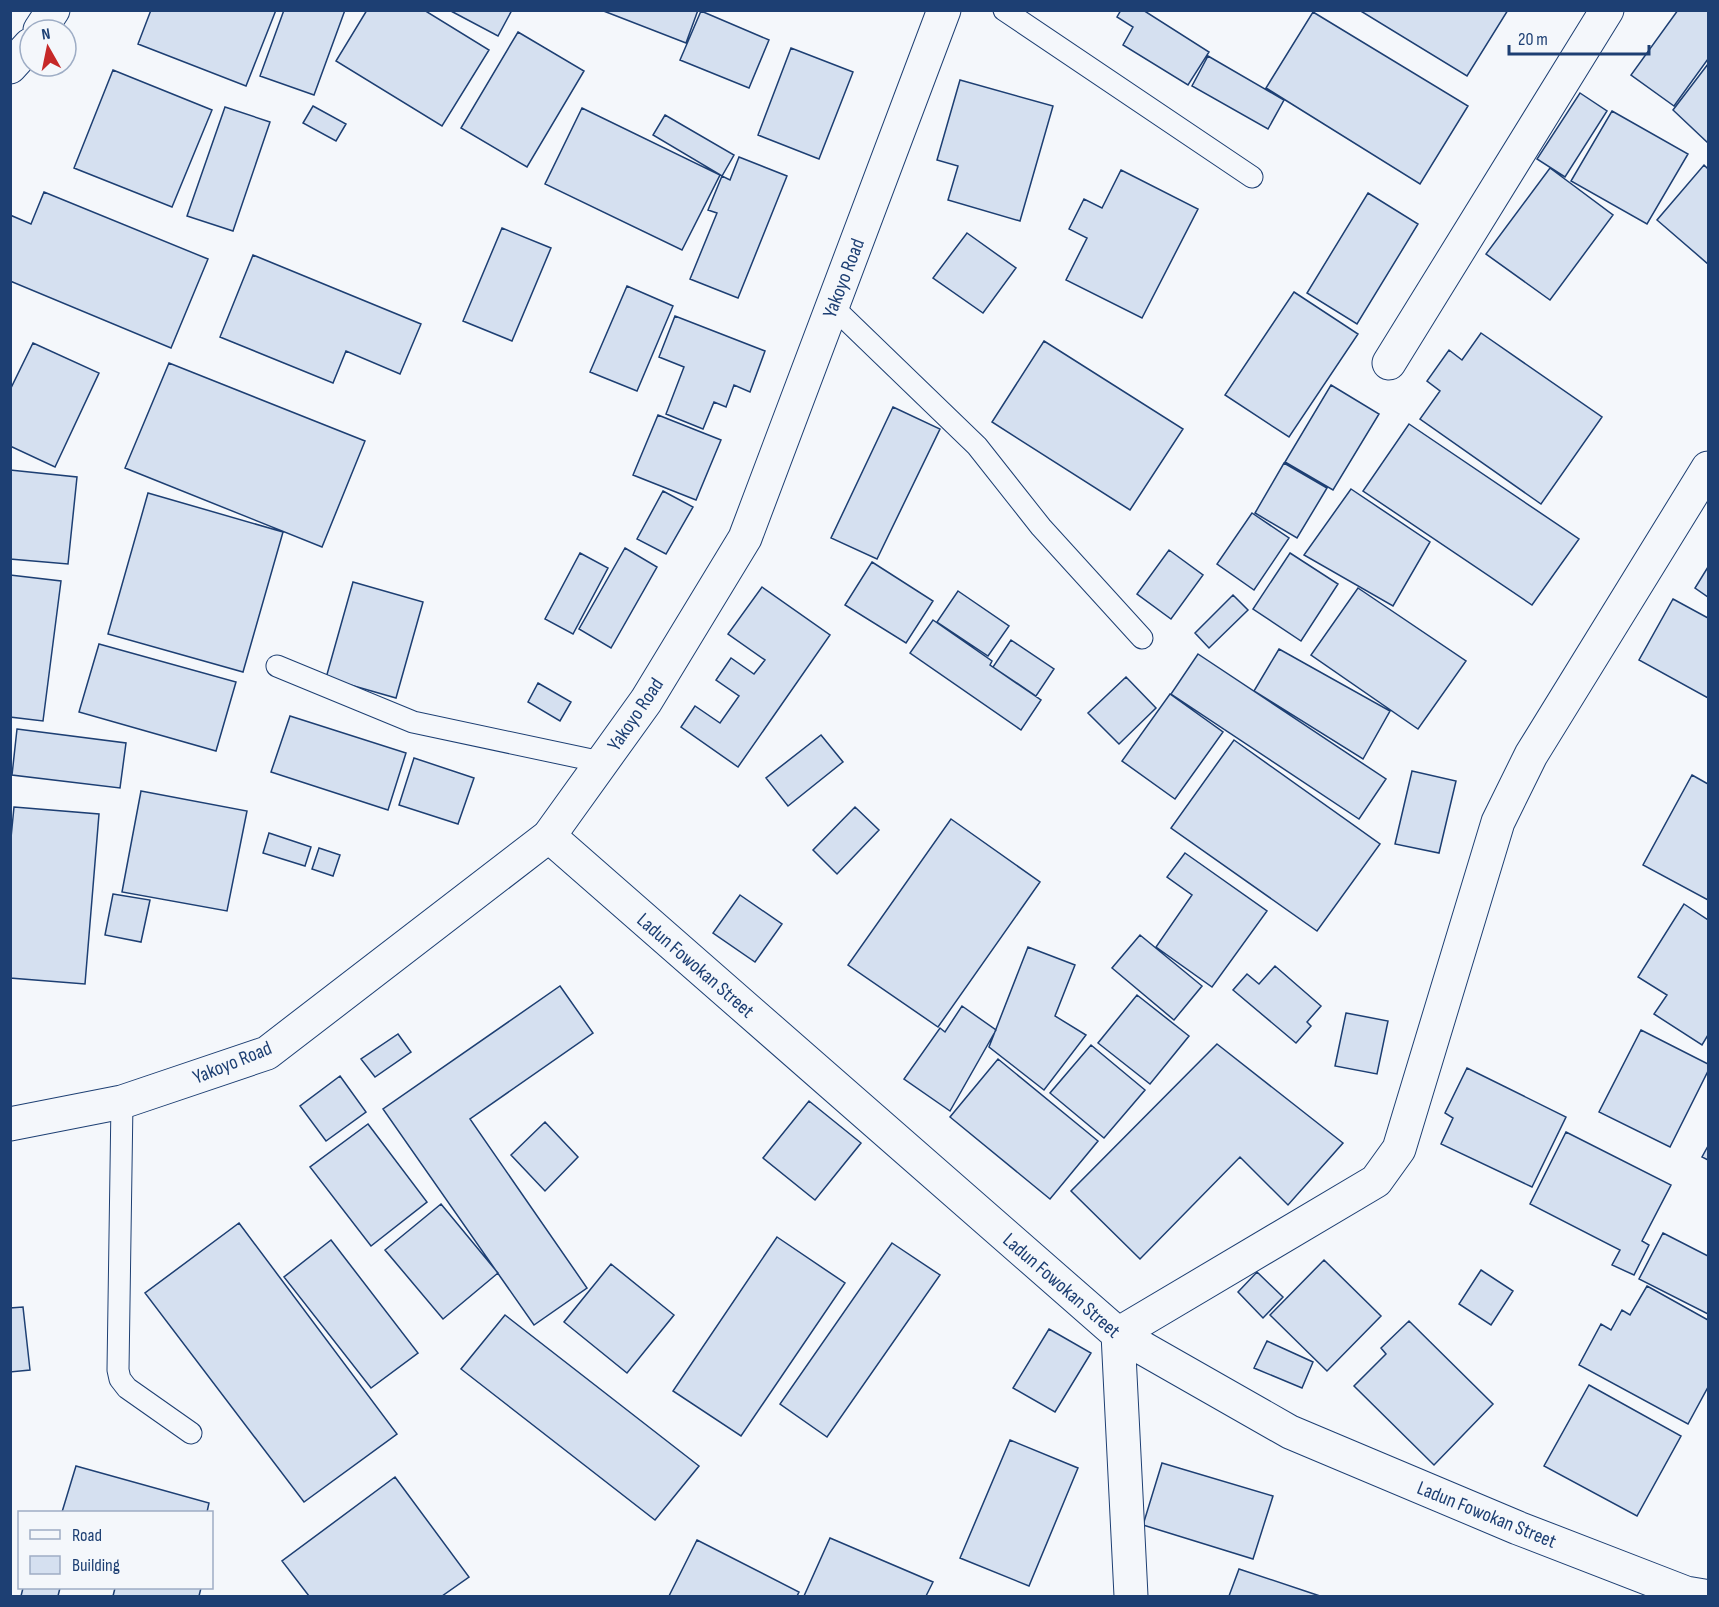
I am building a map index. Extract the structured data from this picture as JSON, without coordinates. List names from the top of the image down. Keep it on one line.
{"streets":{"street":["Yakoyo Road","Ladun Fowokan Street"]},"crossings":[["Yakoyo Road","Ladun Fowokan Street"]],"legend":["Road","Building"],"scale_bar":"20 m","north":"top"}
